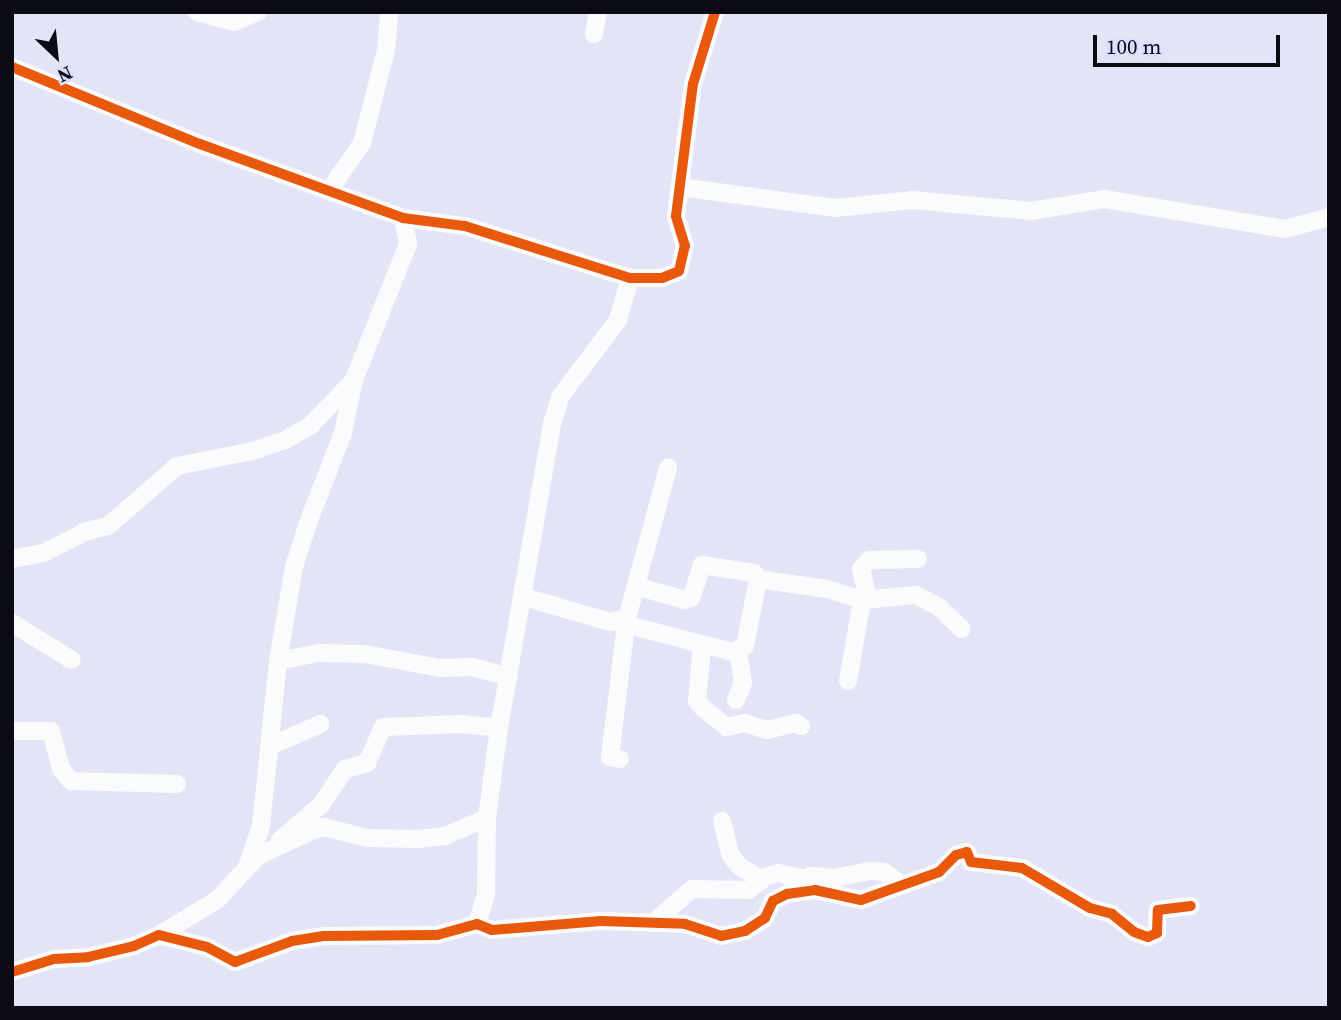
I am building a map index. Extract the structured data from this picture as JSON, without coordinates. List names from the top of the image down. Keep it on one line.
{"scale_bar":"100 m","north":"bottom right"}
